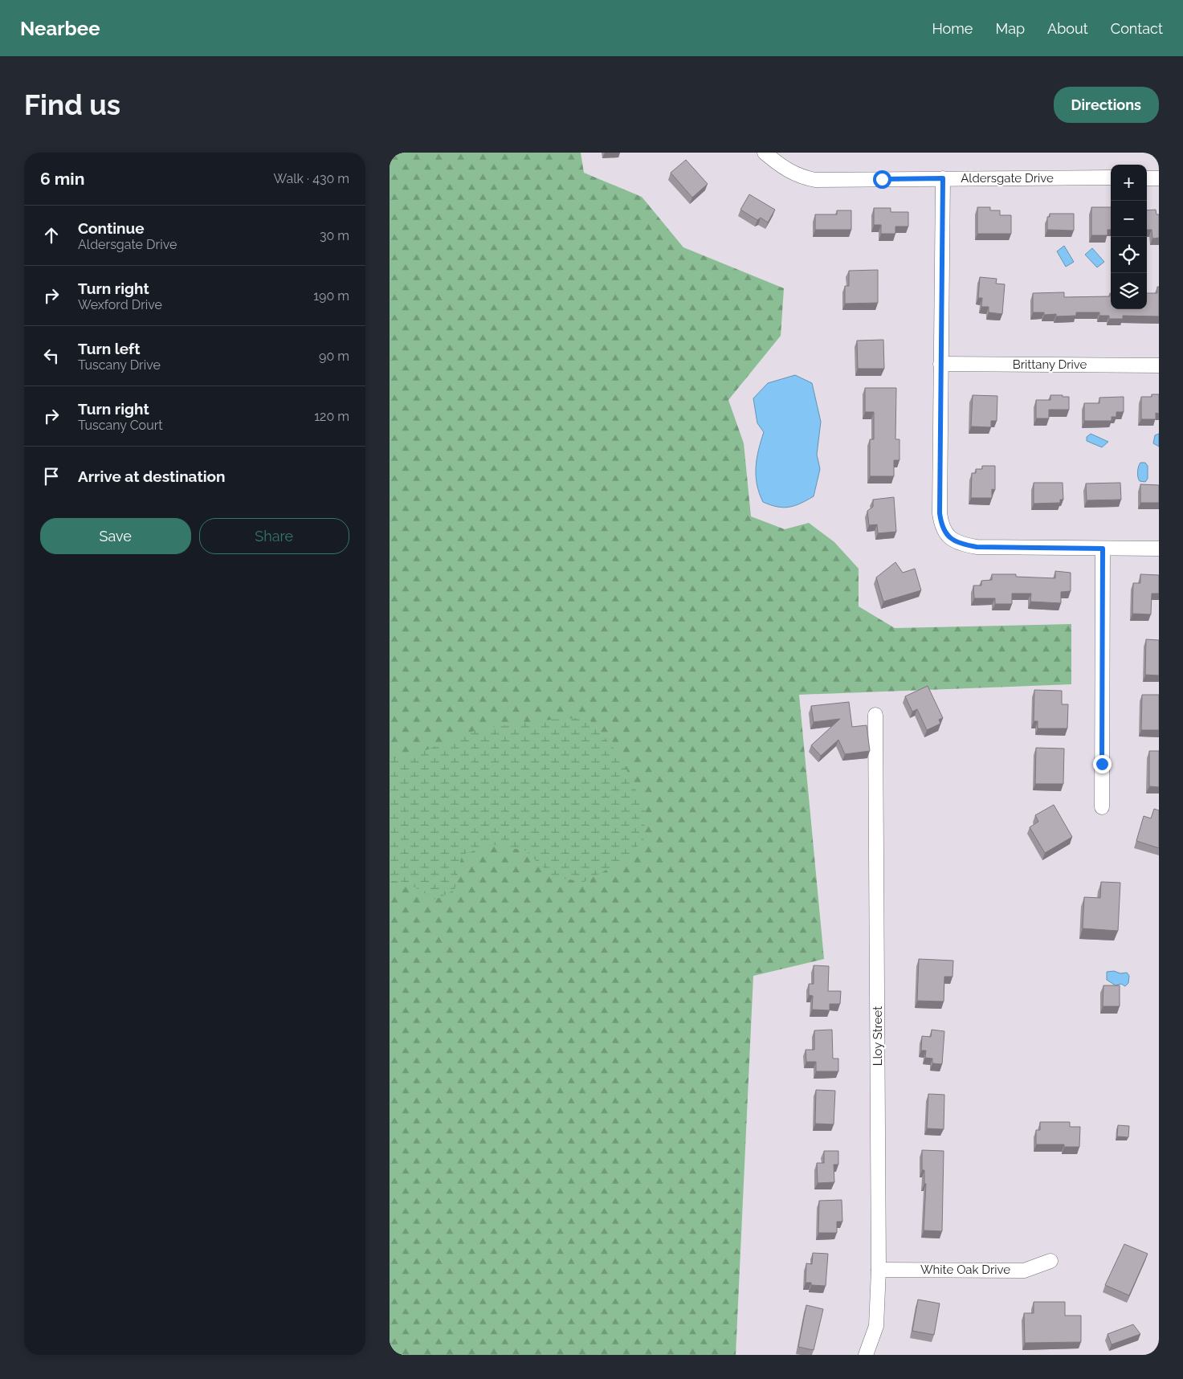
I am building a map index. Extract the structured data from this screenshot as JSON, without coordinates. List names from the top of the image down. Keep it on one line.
{"streets":{"street":["Aldersgate Drive","Brittany Drive","Lloy Street","White Oak Drive"]},"crossings":[["Lloy Street","White Oak Drive"]],"page":{"header":"Nearbee","nav":["Home","Map","About","Contact"],"buttons":["Directions",["Save","Share"]],"title":"Find us","heading":["6 min","Walk · 430 m"],"map_buttons":["+","−"],"list":[["Continue","Aldersgate Drive","30 m"],["Turn right","Wexford Drive","190 m"],["Turn left","Tuscany Drive","90 m"],["Turn right","Tuscany Court","120 m"],"Arrive at destination"]}}
